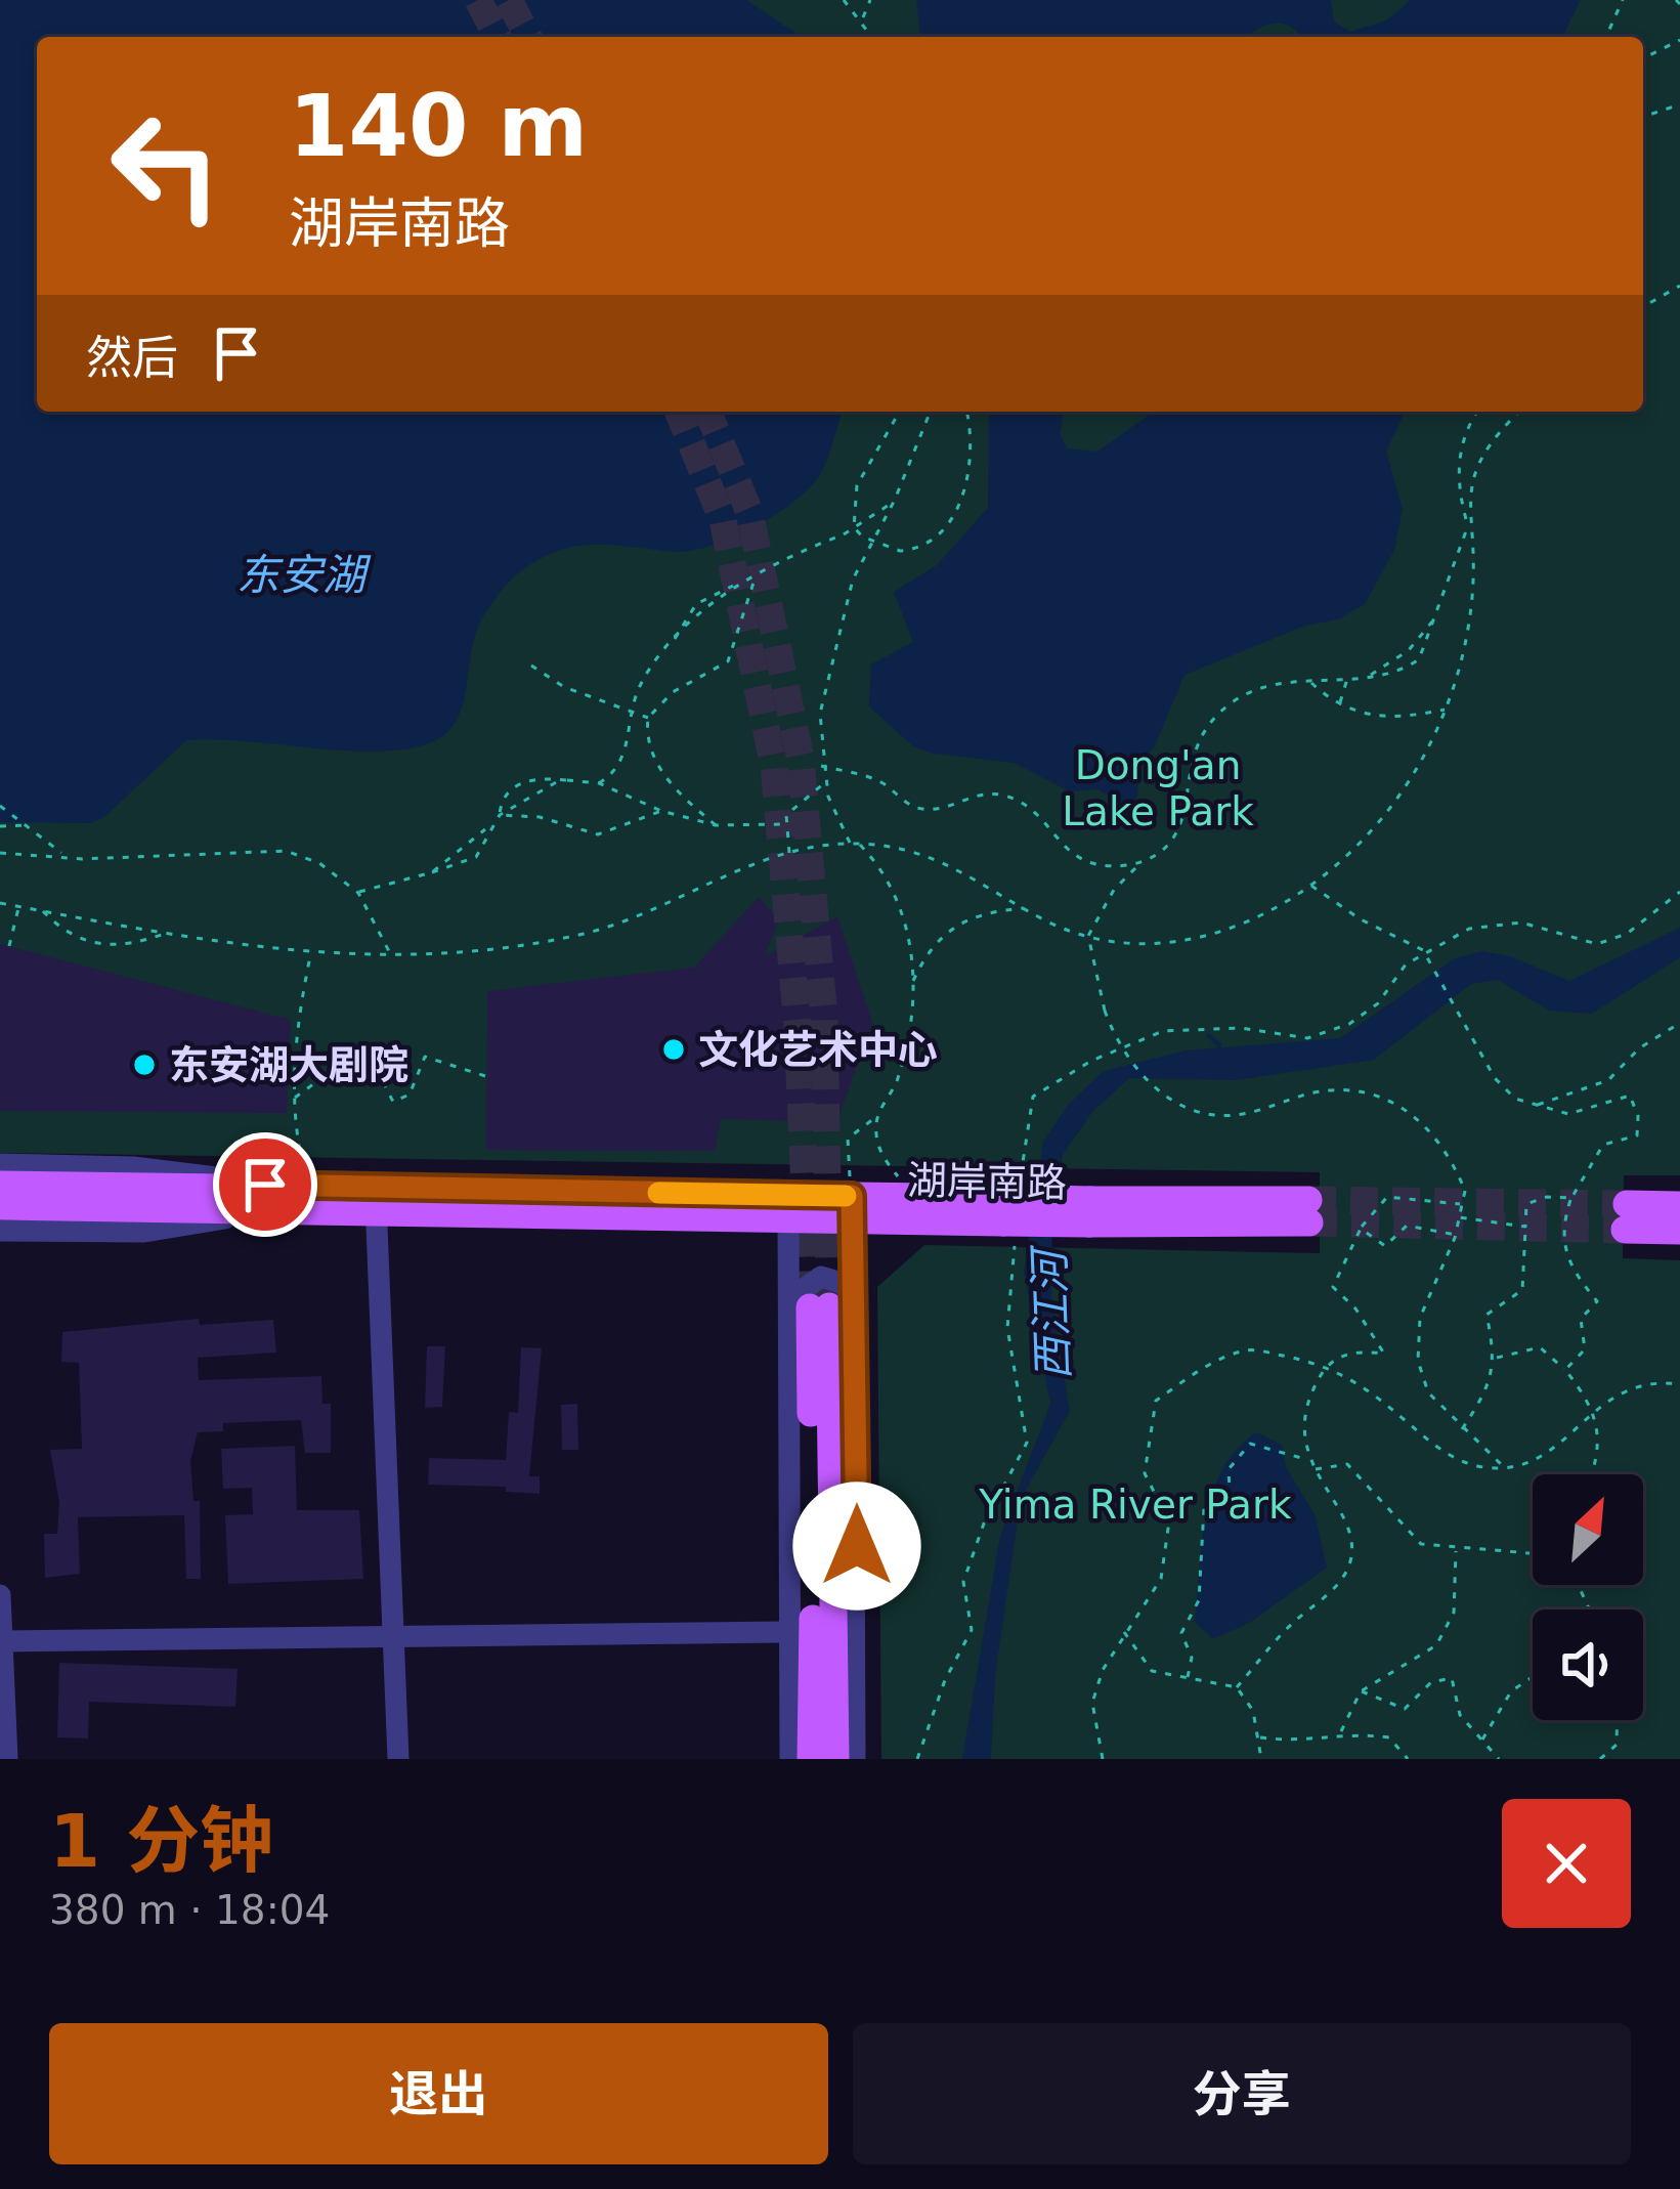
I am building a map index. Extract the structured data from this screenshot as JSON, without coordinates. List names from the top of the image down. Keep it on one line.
{"streets":{"main road":["湖岸南路"]},"water":["东安湖","西江河"],"parks":["Dong'an Lake Park","Yima River Park"],"places":["文化艺术中心","东安湖大剧院"],"north":"top right","page":{"turn":["140 m","湖岸南路"],"then":"然后","heading":["1 分钟","380 m · 18:04"],"buttons":["退出","分享"]}}
